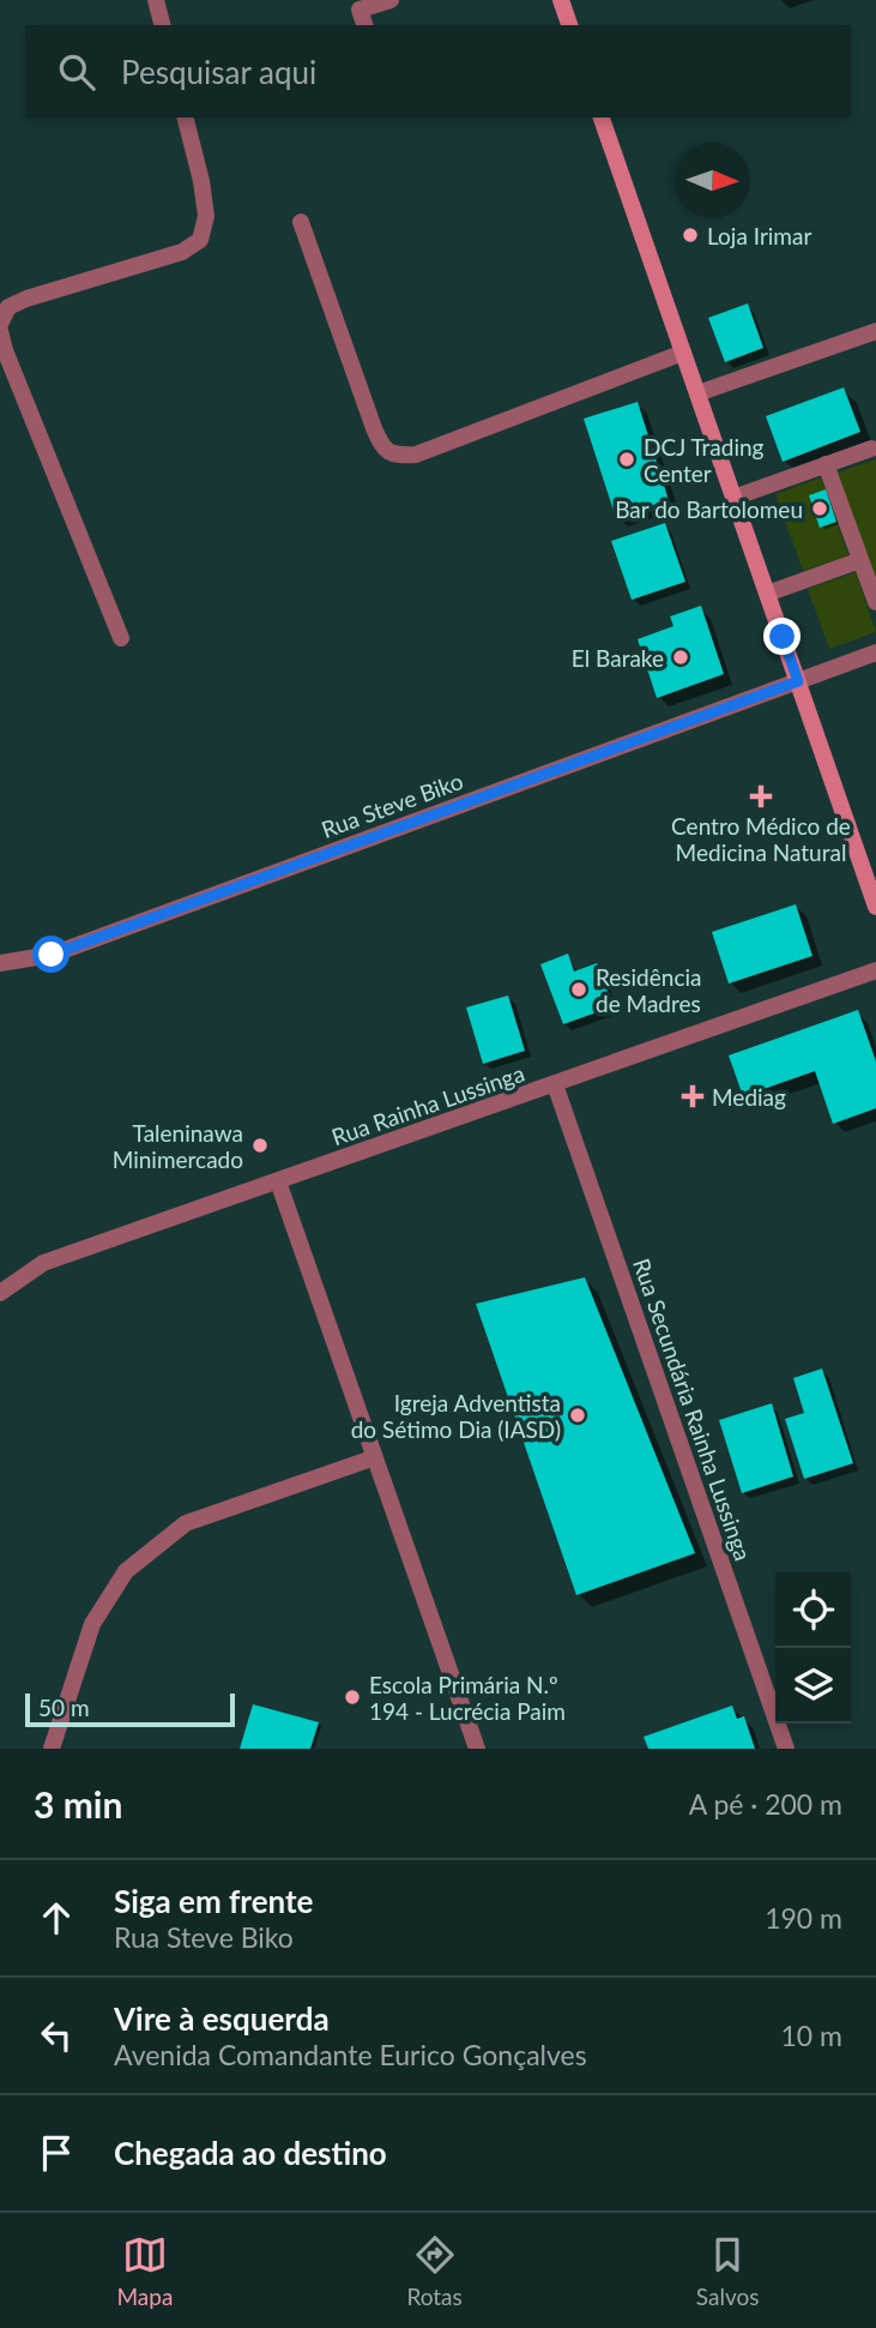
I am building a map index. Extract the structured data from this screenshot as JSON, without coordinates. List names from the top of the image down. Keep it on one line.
{"streets":{"street":["Rua Steve Biko","Rua Rainha Lussinga","Rua Secundária Rainha Lussinga"]},"crossings":[["Rua Rainha Lussinga","Rua Secundária Rainha Lussinga"]],"places":{"other":["Loja Irimar","DCJ Trading Center","Bar do Bartolomeu","El Barake","Residência de Madres","Taleninawa Minimercado","Igreja Adventista do Sétimo Dia (IASD)","Escola Primária N.º 194 - Lucrécia Paim"],"health":["Centro Médico de Medicina Natural","Mediag"]},"scale_bar":"50 m","north":"right","page":{"search":"Pesquisar aqui","scale":"50 m","heading":["3 min","A pé · 200 m"],"list":[["Siga em frente","Rua Steve Biko","190 m"],["Vire à esquerda","Avenida Comandante Eurico Gonçalves","10 m"],"Chegada ao destino"],"nav":["Mapa","Rotas","Salvos"]}}
